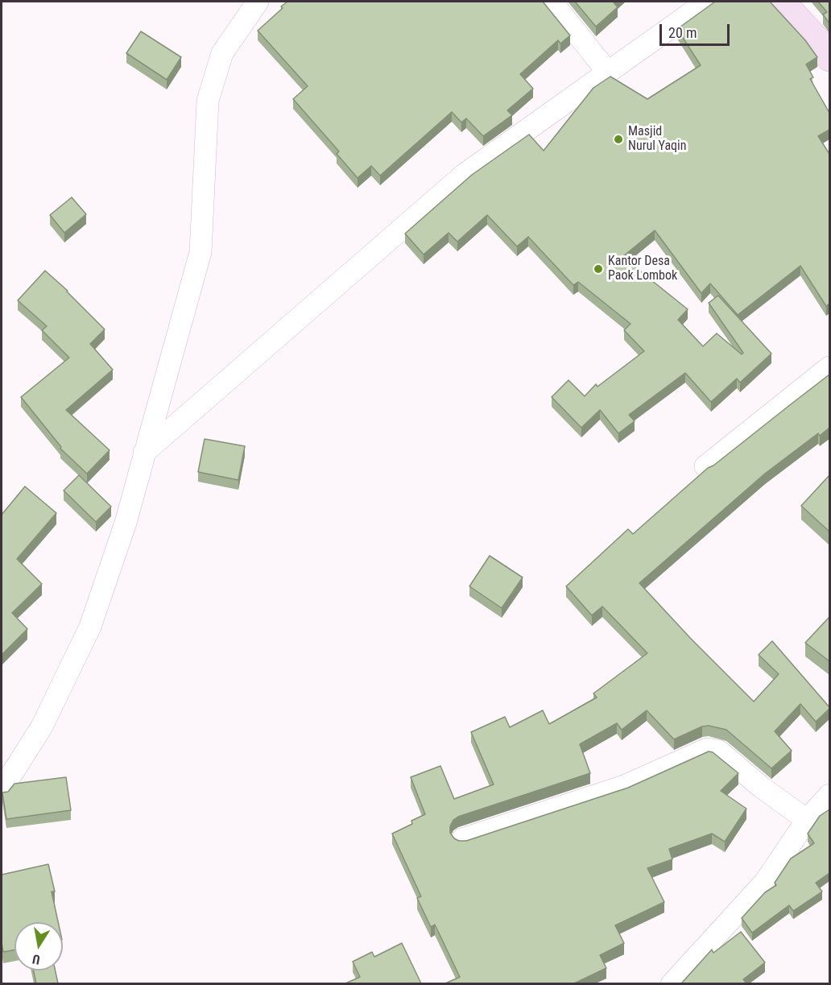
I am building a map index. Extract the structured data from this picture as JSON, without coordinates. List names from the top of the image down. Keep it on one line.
{"places":["Masjid Nurul Yaqin","Kantor Desa Paok Lombok"],"scale_bar":"20 m","north":"bottom"}
